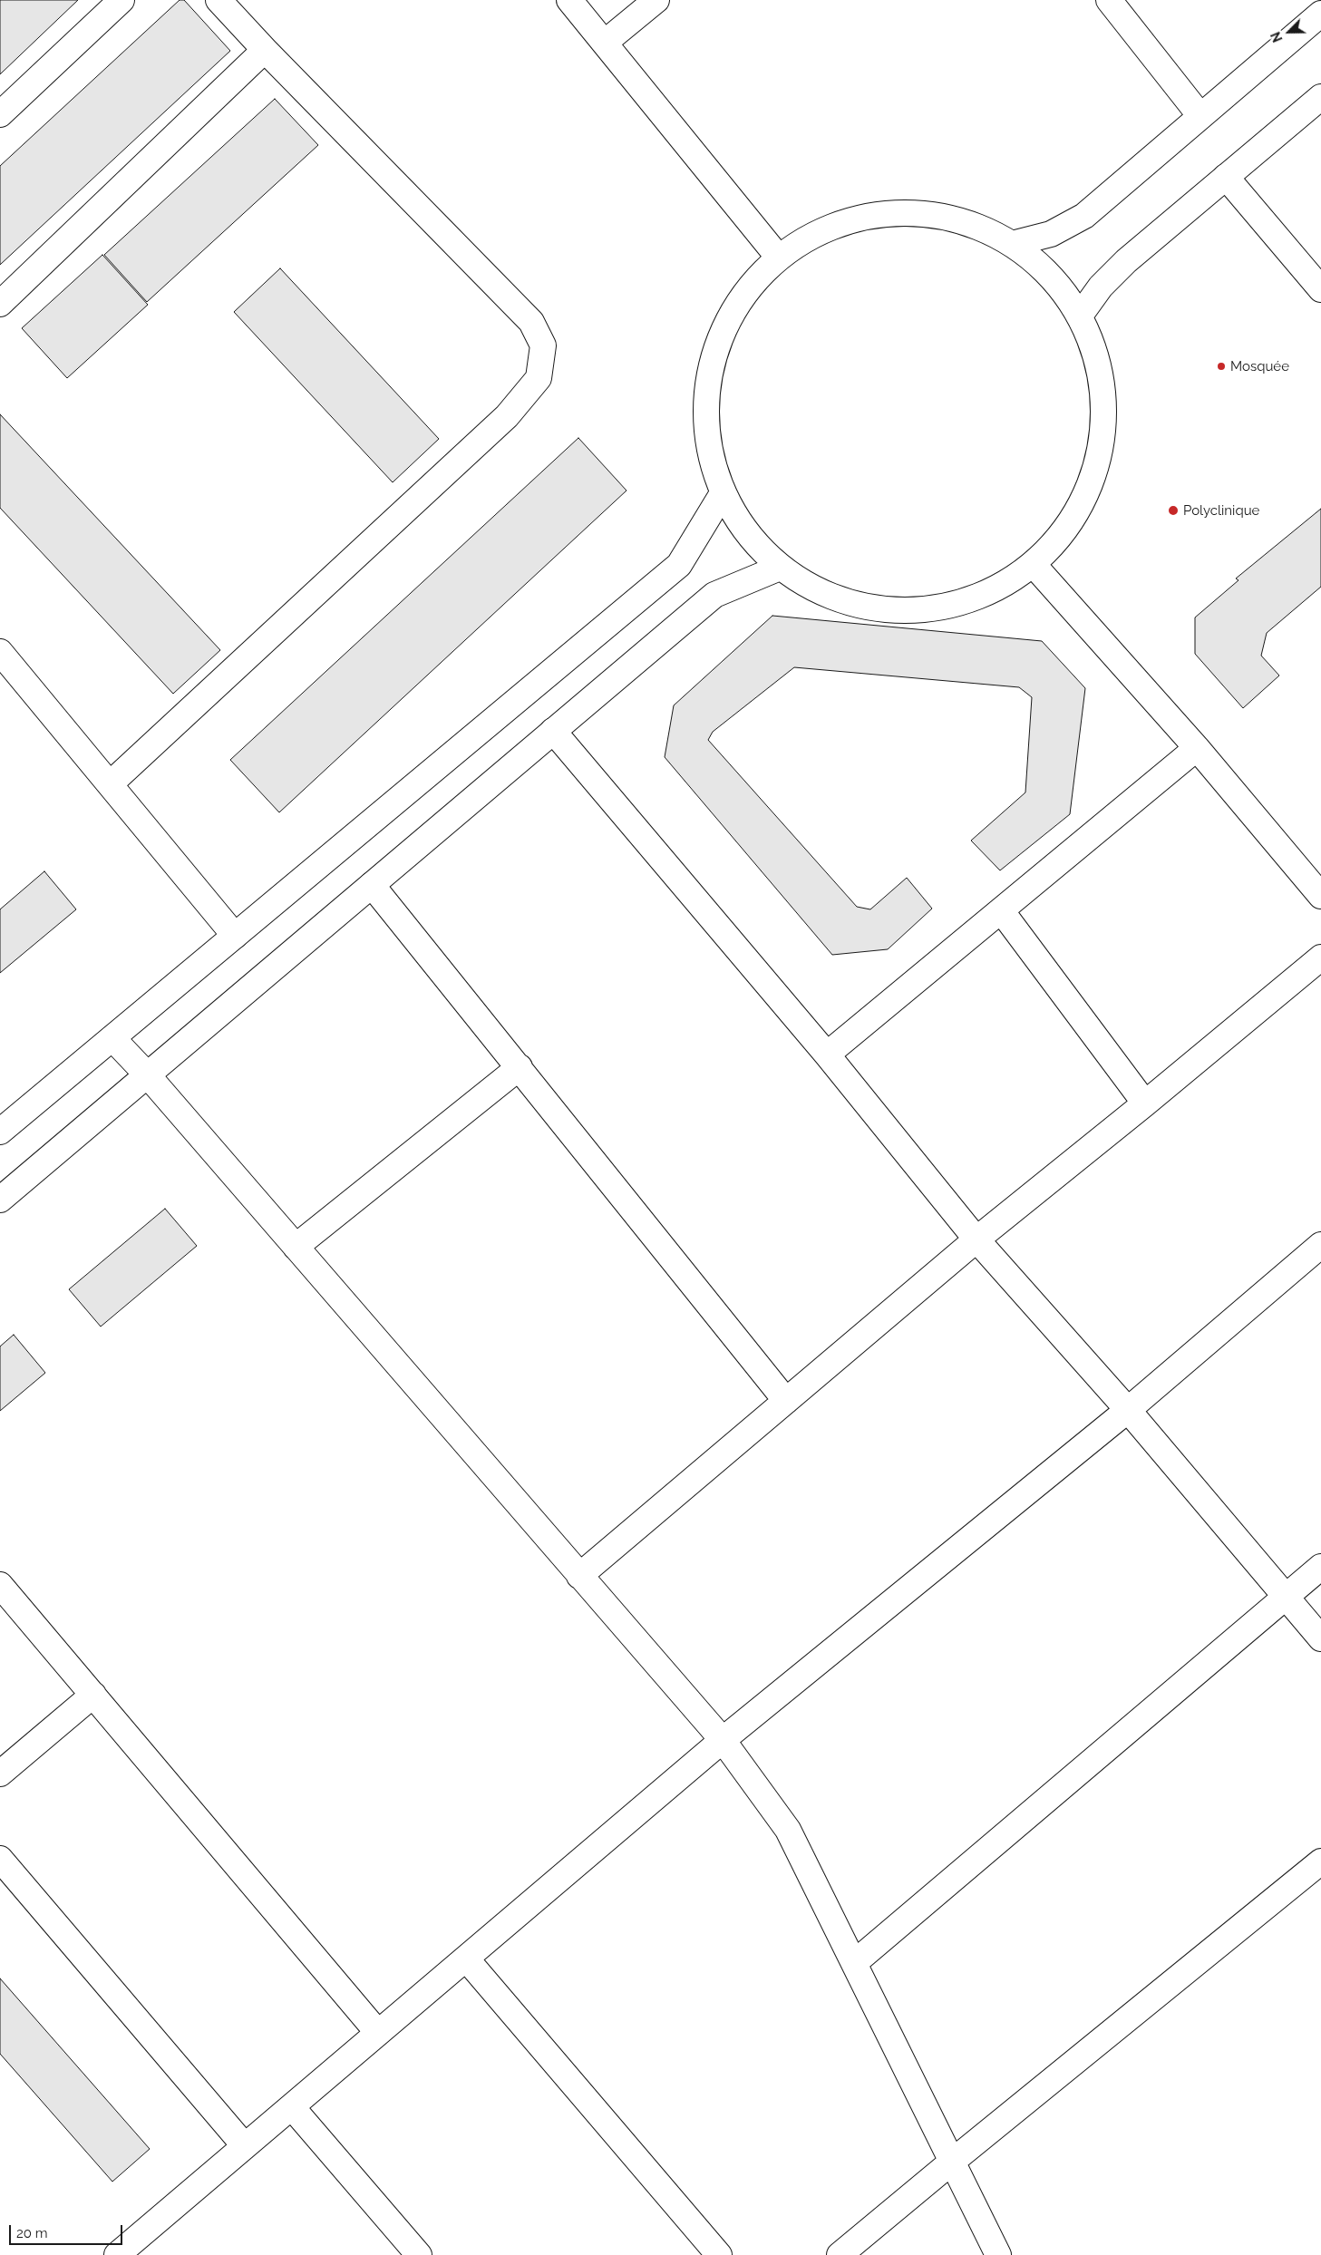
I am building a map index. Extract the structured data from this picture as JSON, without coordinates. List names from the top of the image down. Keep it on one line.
{"places":["Mosquée","Polyclinique"],"scale_bar":"20 m","north":"bottom left"}
